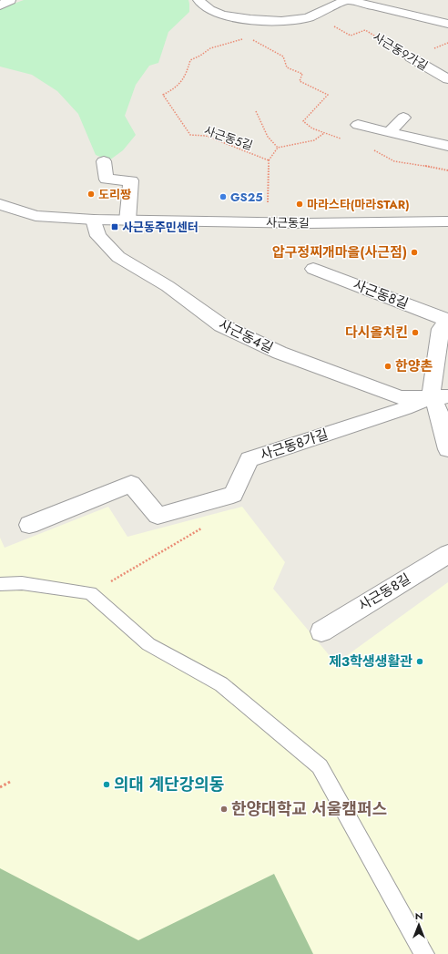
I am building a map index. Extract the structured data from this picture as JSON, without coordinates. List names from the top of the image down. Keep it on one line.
{"streets":{"street":["사근동9가길","사근동길","사근동8길","사근동4길","사근동8가길"],"path":["사근동5길"]},"crossings":[["사근동길","사근동4길"],["사근동8길","사근동4길"],["사근동8길","사근동8가길"],["사근동4길","사근동8가길"]],"places":{"other":["도리짱","GS25","마라스타(마라STAR)","압구정찌개마을(사근점)","다시올치킨","한양촌","제3학생생활관","의대 계단강의동","한양대학교 서울캠퍼스"],"transit":["사근동주민센터"]},"north":"top"}
